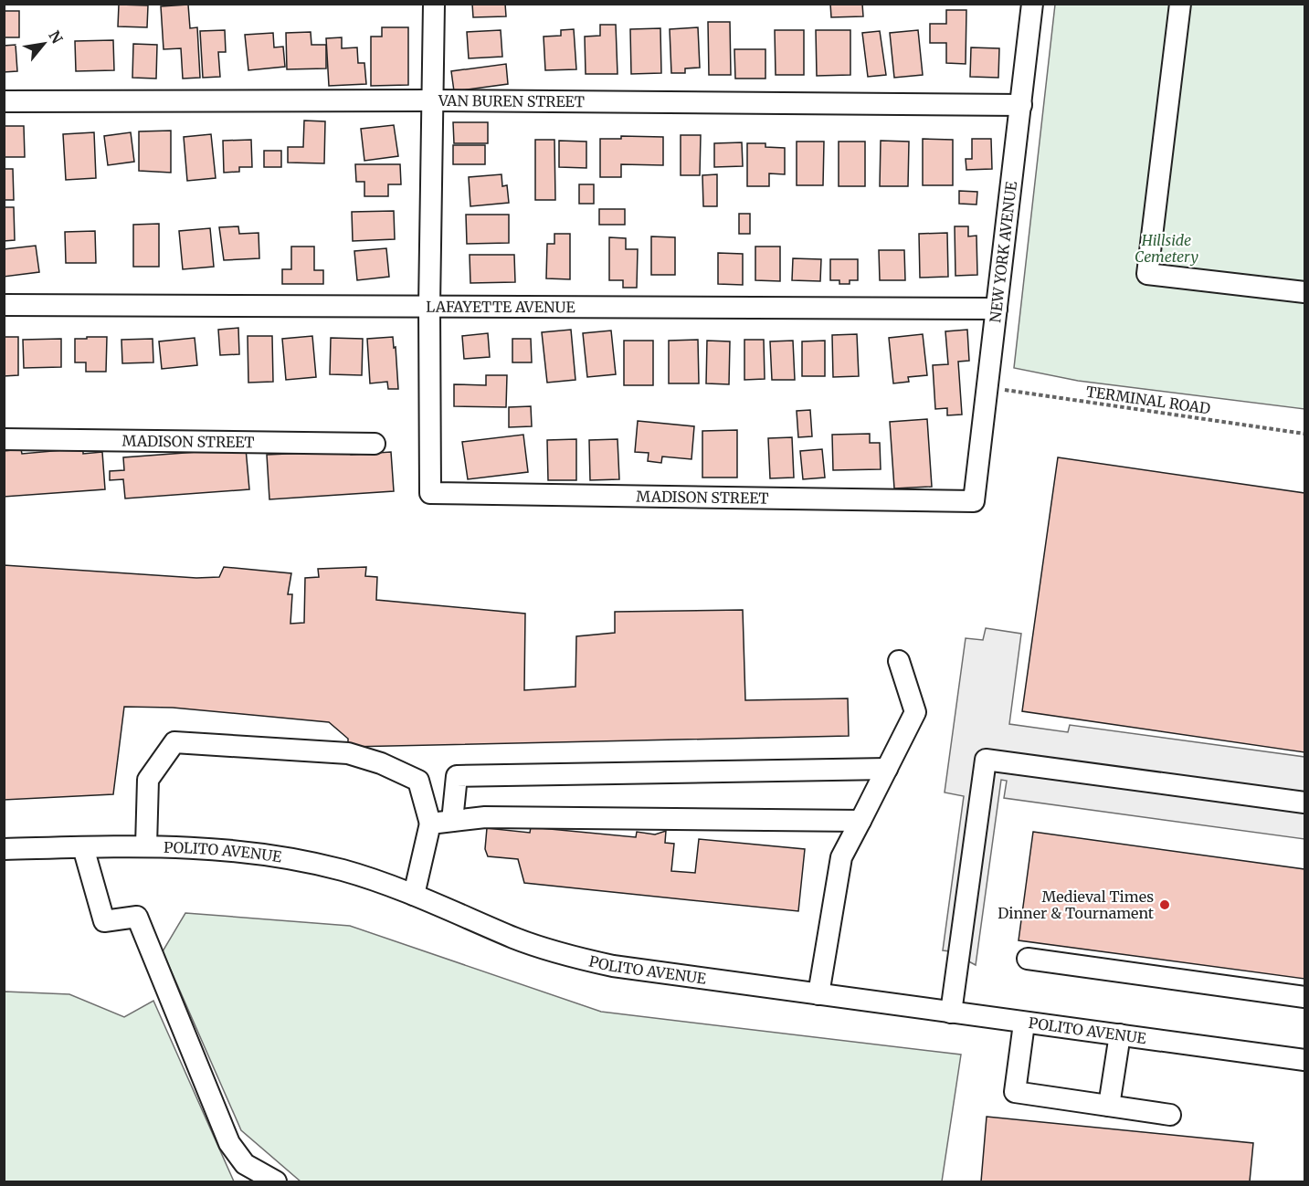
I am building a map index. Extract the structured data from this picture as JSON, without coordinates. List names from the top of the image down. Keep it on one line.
{"streets":{"street":["VAN BUREN STREET","NEW YORK AVENUE","LAFAYETTE AVENUE","MADISON STREET","POLITO AVENUE"],"path":["TERMINAL ROAD"]},"crossings":[["VAN BUREN STREET","NEW YORK AVENUE"],["NEW YORK AVENUE","LAFAYETTE AVENUE"],["NEW YORK AVENUE","TERMINAL ROAD"],["NEW YORK AVENUE","MADISON STREET"],["LAFAYETTE AVENUE","MADISON STREET"]],"parks":["Hillside Cemetery"],"places":["Medieval Times Dinner & Tournament"],"north":"top right"}
